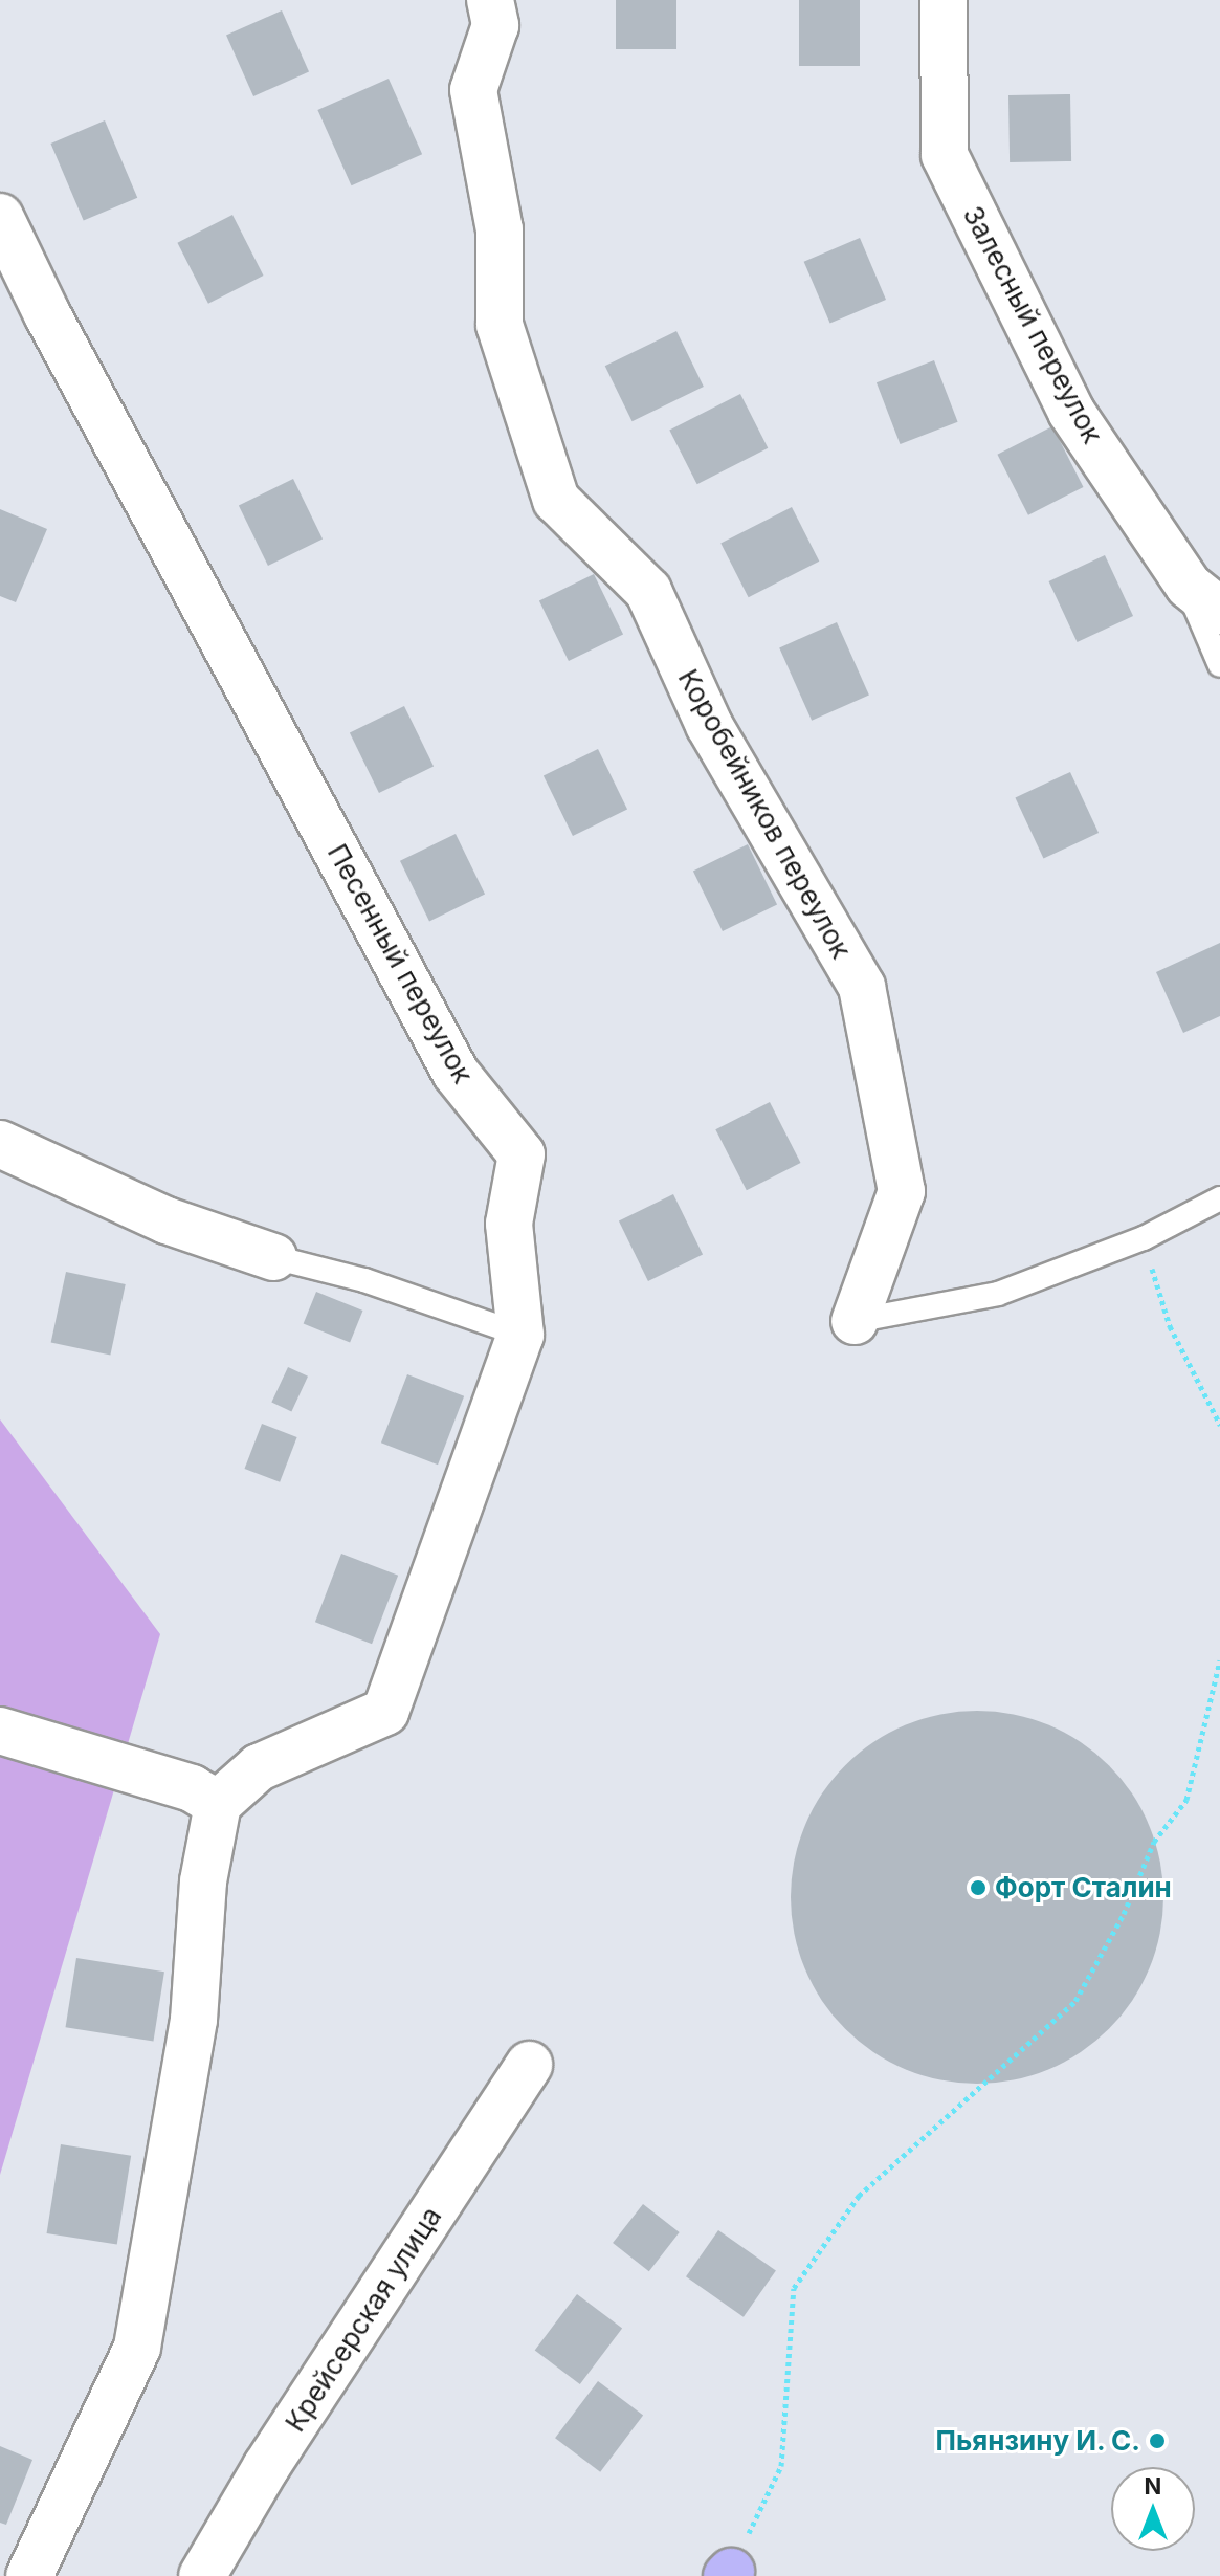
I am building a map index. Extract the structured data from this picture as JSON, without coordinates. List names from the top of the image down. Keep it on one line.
{"streets":{"street":["Залесный переулок","Коробейников переулок","Песенный переулок","Крейсерская улица"]},"places":["Форт Сталин","Пьянзину И. С."],"north":"top"}
